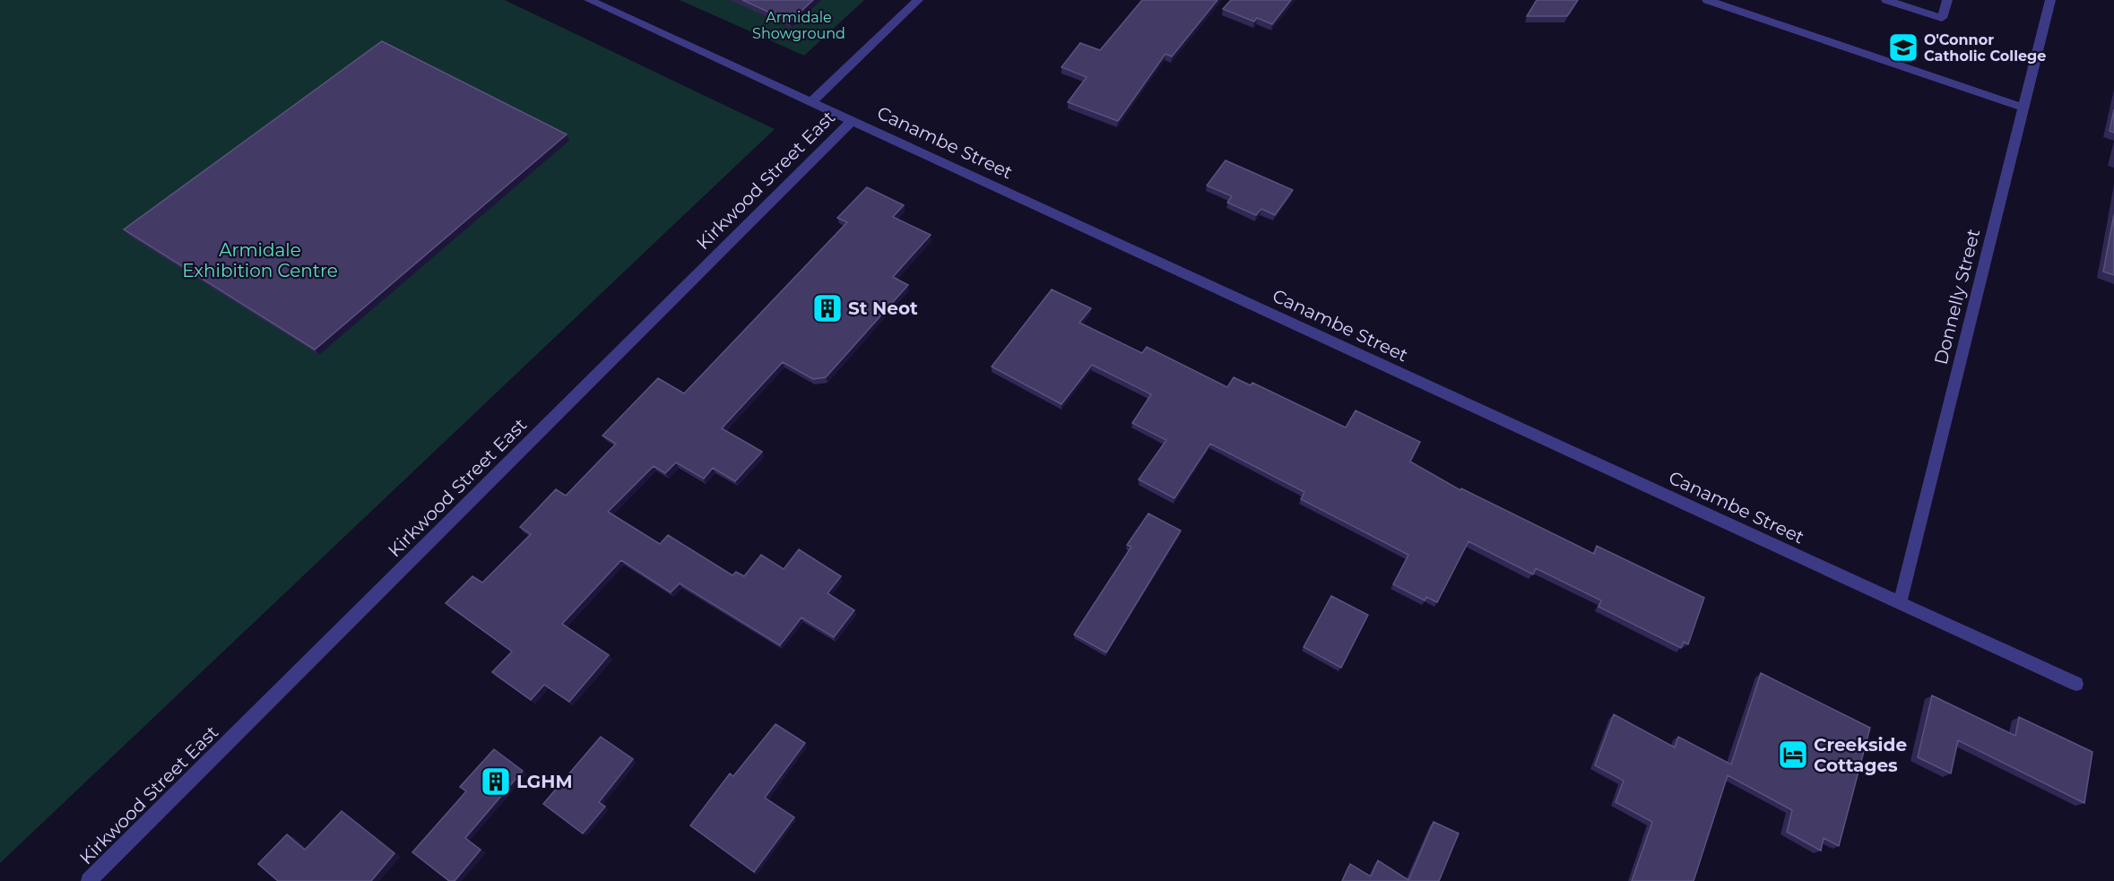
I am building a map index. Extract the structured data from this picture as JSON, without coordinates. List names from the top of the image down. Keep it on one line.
{"streets":{"street":["Canambe Street","Kirkwood Street East","Donnelly Street"]},"crossings":[["Canambe Street","Kirkwood Street East"],["Canambe Street","Donnelly Street"]],"parks":["Armidale Showground","Armidale Exhibition Centre"],"places":{"school or university":["O'Connor Catholic College"],"building":["St Neot","LGHM"],"hotel":["Creekside Cottages"]}}
